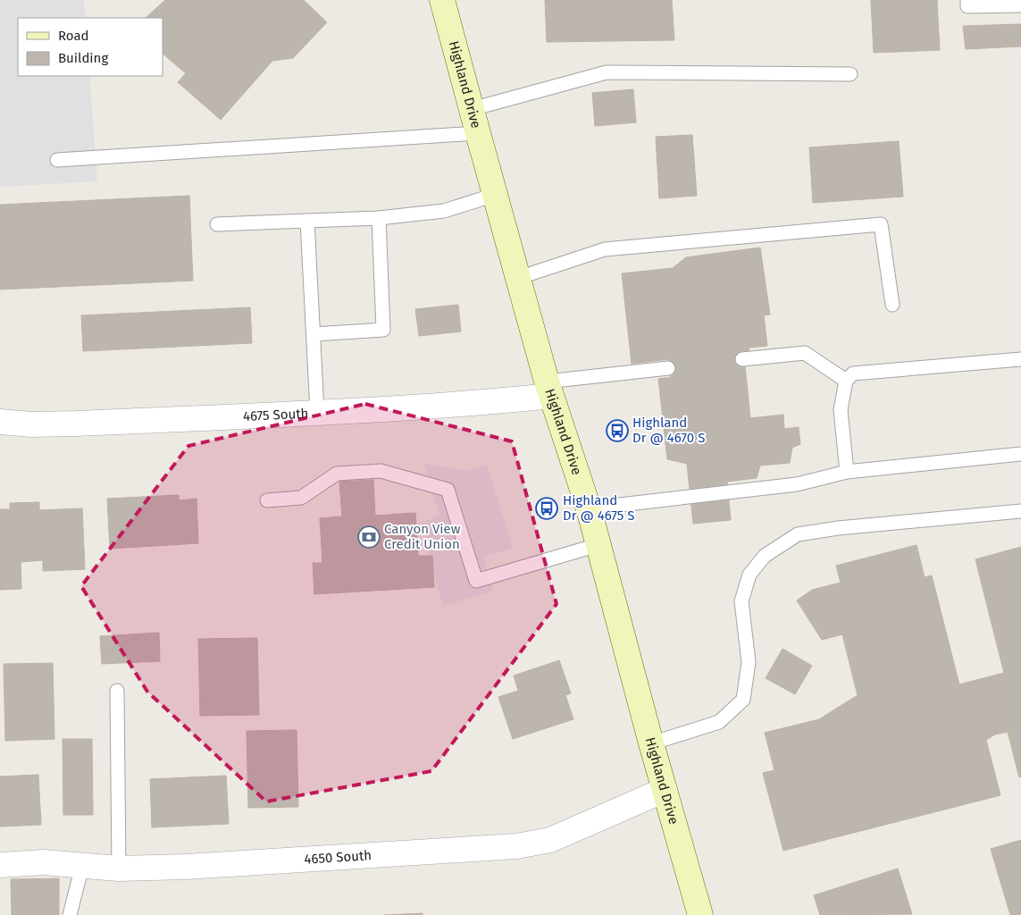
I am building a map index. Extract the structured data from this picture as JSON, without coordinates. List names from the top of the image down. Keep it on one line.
{"streets":{"main road":["Highland Drive"],"street":["4675 South","4650 South"]},"crossings":[["Highland Drive","4675 South"],["Highland Drive","4650 South"]],"places":{"bus stop":["Highland Dr @ 4670 S","Highland Dr @ 4675 S"],"bank":["Canyon View Credit Union"]},"legend":["Road","Building"]}
